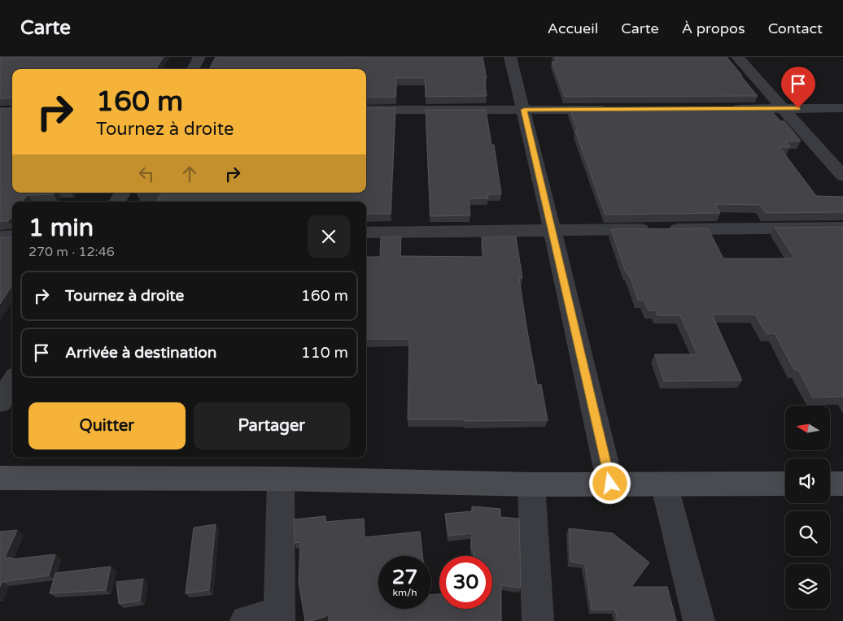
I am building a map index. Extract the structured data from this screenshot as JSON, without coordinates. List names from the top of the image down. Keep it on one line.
{"north":"left","page":{"header":"Carte","nav":["Accueil","Carte","À propos","Contact"],"turn":["160 m","Tournez à droite"],"heading":["1 min","270 m · 12:46"],"list":[{"name":"Tournez à droite","value":"160 m"},{"name":"Arrivée à destination","value":"110 m"}],"buttons":["Quitter","Partager"],"speed":"27 km/h","limit":"30"}}
